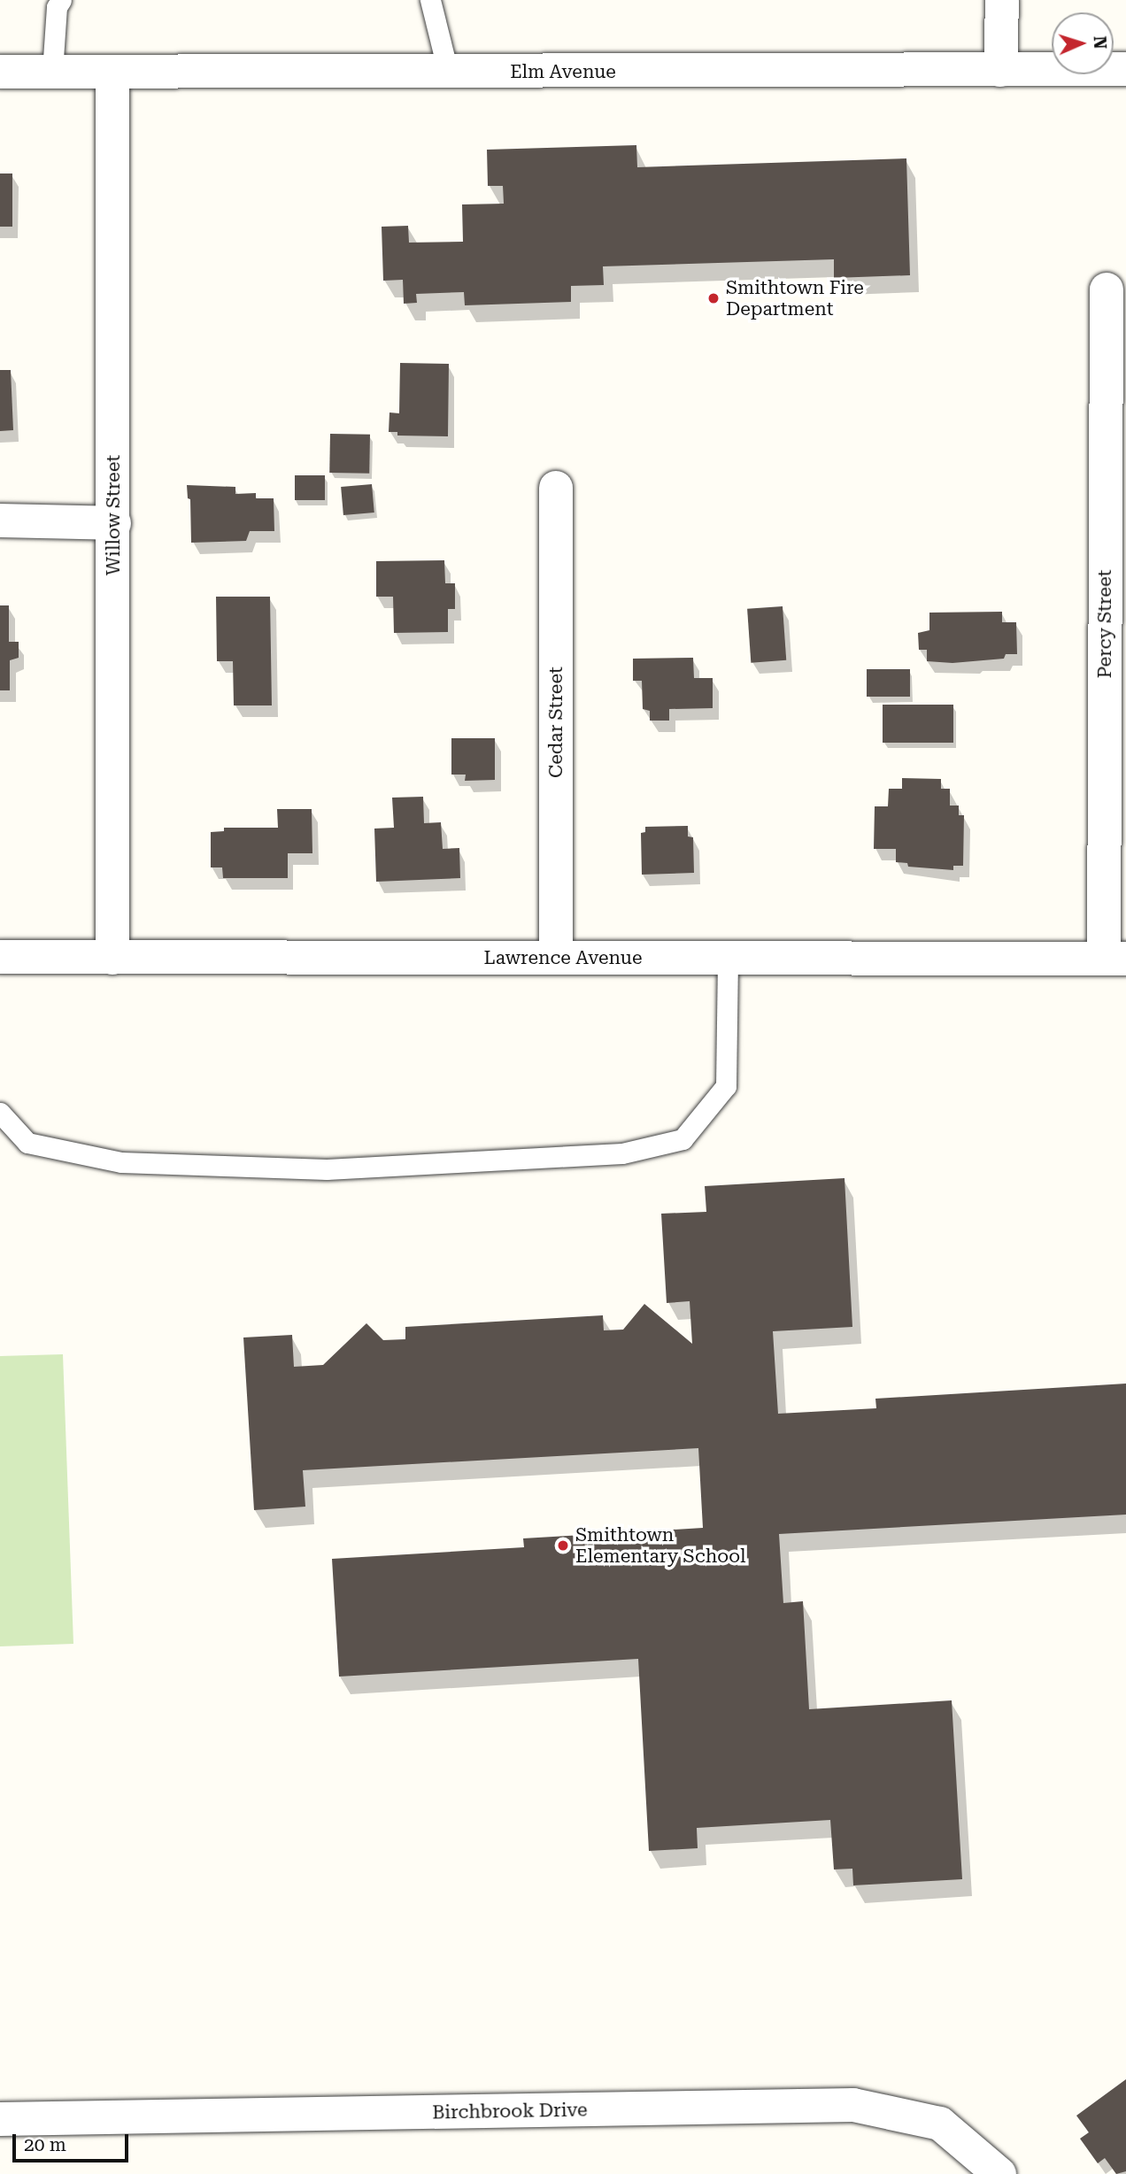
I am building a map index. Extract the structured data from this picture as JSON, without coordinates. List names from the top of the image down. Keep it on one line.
{"streets":{"street":["Elm Avenue","Willow Street","Percy Street","Cedar Street","Lawrence Avenue","Birchbrook Drive"]},"crossings":[["Elm Avenue","Willow Street"],["Willow Street","Lawrence Avenue"],["Percy Street","Lawrence Avenue"],["Cedar Street","Lawrence Avenue"]],"places":["Smithtown Fire Department","Smithtown Elementary School"],"scale_bar":"20 m","north":"right"}
